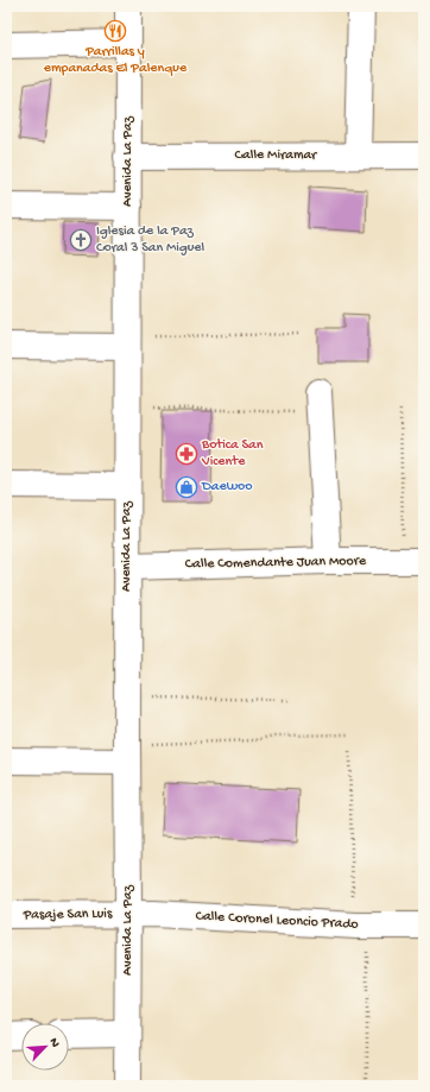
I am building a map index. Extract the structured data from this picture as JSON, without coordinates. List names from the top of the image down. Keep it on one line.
{"streets":{"main road":["Calle Miramar","Avenida La Paz","Calle Comendante Juan Moore","Pasaje San Luis","Calle Coronel Leoncio Prado"]},"crossings":[["Calle Miramar","Avenida La Paz"],["Avenida La Paz","Calle Comendante Juan Moore"],["Avenida La Paz","Pasaje San Luis"],["Avenida La Paz","Calle Coronel Leoncio Prado"],["Pasaje San Luis","Calle Coronel Leoncio Prado"]],"places":{"restaurant":["Parrillas y empanadas El Palenque"],"church":["Iglesia de la Paz Coral 3 San Miguel"],"pharmacy":["Botica San Vicente"],"shop":["Daewoo"]},"north":"top right"}
